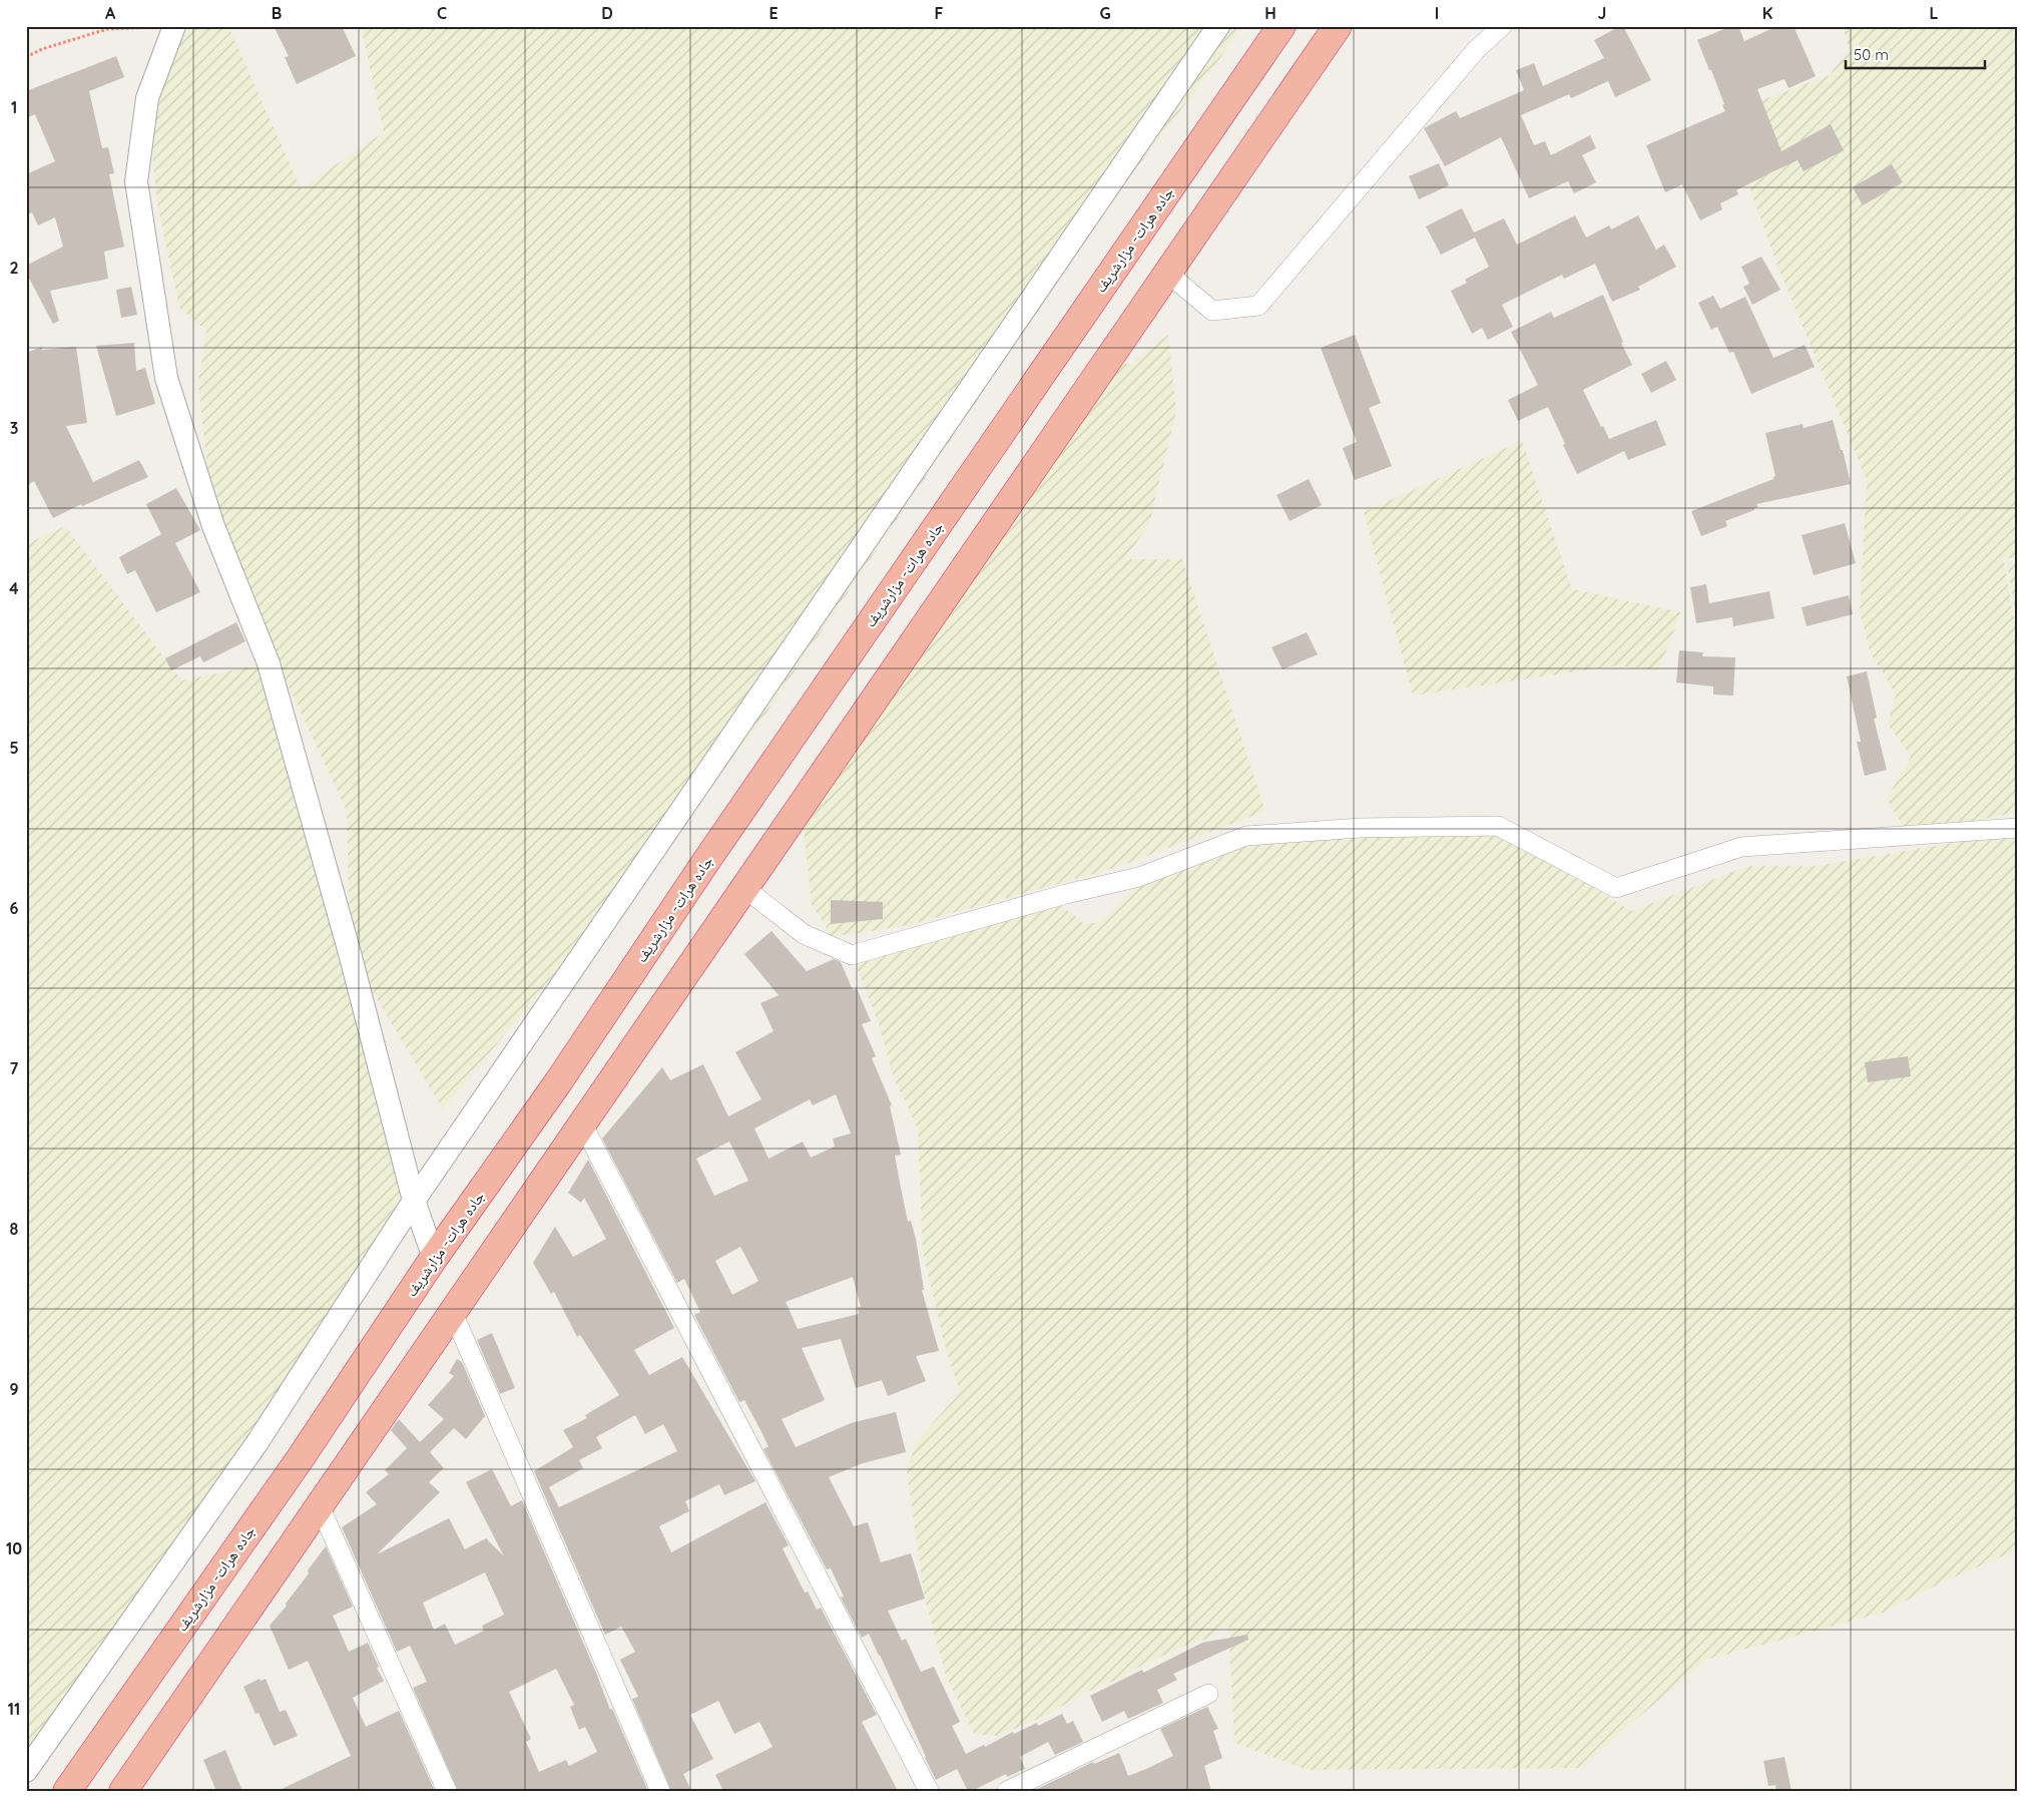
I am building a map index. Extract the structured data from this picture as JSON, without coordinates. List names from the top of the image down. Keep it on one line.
{"streets":{"highway":["جاده هرات- مزارشریف"]},"scale_bar":"50 m","grid":{"columns":["A","B","C","D","E","F","G","H","I","J","K","L"],"rows":["1","2","3","4","5","6","7","8","9","10","11"]}}
